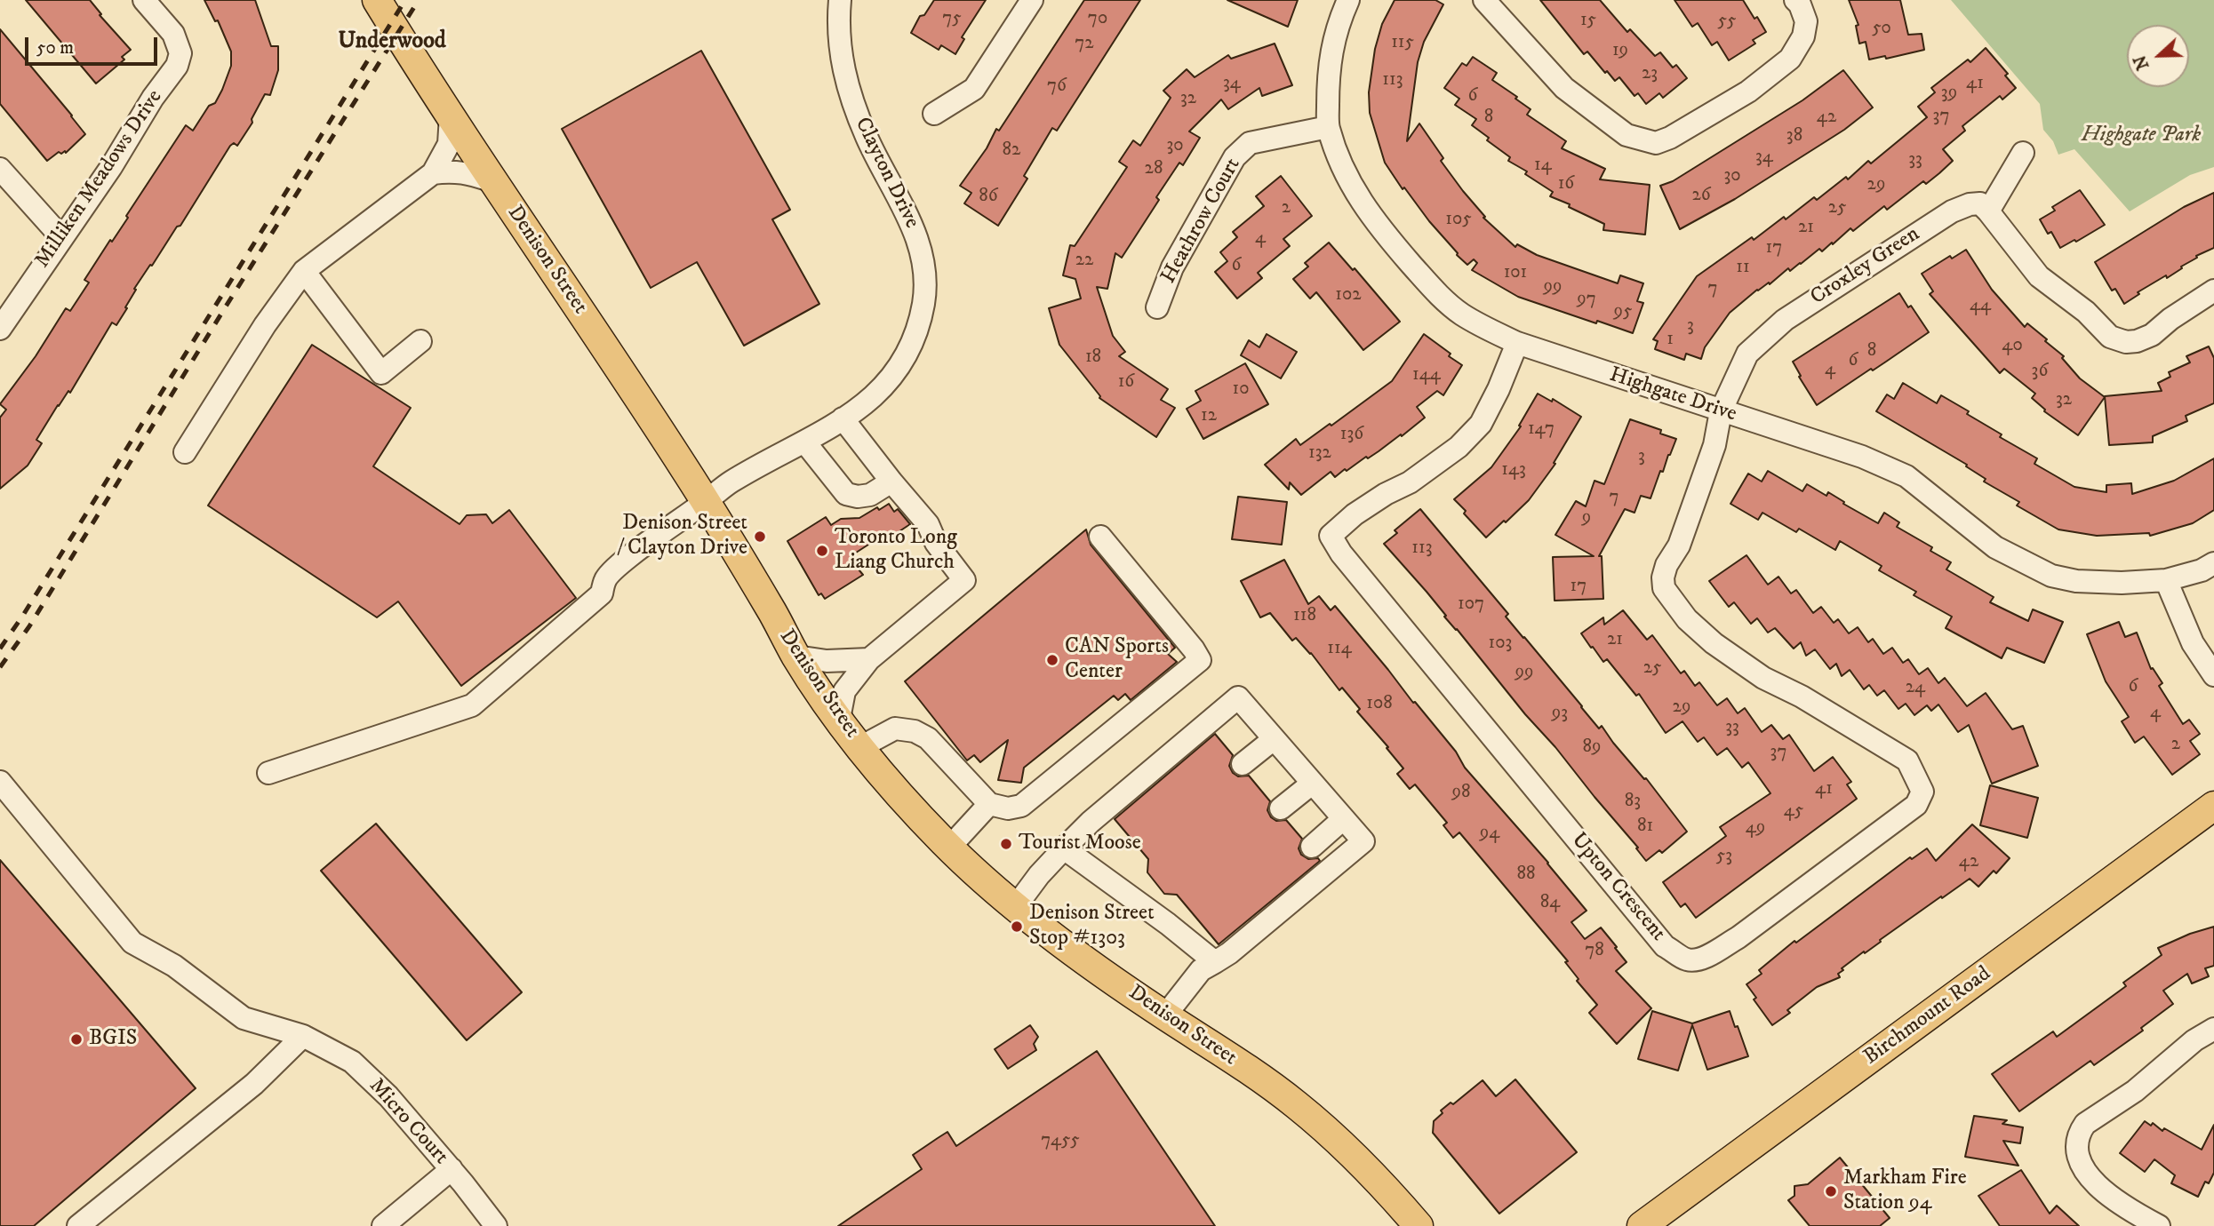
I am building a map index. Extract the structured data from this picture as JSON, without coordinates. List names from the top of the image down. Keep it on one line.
{"streets":{"main road":["Denison Street","Birchmount Road"],"street":["Clayton Drive","Milliken Meadows Drive","Heathrow Court","Croxley Green","Highgate Drive","Upton Crescent","Micro Court"]},"crossings":[["Clayton Drive","Denison Street"],["Heathrow Court","Highgate Drive"],["Croxley Green","Highgate Drive"],["Croxley Green","Upton Crescent"],["Highgate Drive","Upton Crescent"]],"districts":["Underwood"],"parks":["Highgate Park"],"places":["Denison Street / Clayton Drive","Toronto Long Liang Church","CAN Sports Center","Tourist Moose","Denison Street Stop #1303","BGIS","Markham Fire Station 94"],"house_numbers":["75","70","15","55","50","115","72","19","23","113","34","41","76","39","6","32","37","8","42","38","30","82","34","33","14","28","30","16","29","26","86","2","25","105","21","4","17","22","6","11","101","99","7","102","97","44","95","3","1","40","8","18","6","4","36","144","16","10","32","12","147","136","132","3","143","7","9","113","17","107","118","21","103","114","25","99","6","24","108","29","4","93","33","2","89","37","41","98","83","45","81","49","94","53","42","88","84","78","7455"],"scale_bar":"50 m","north":"left"}
